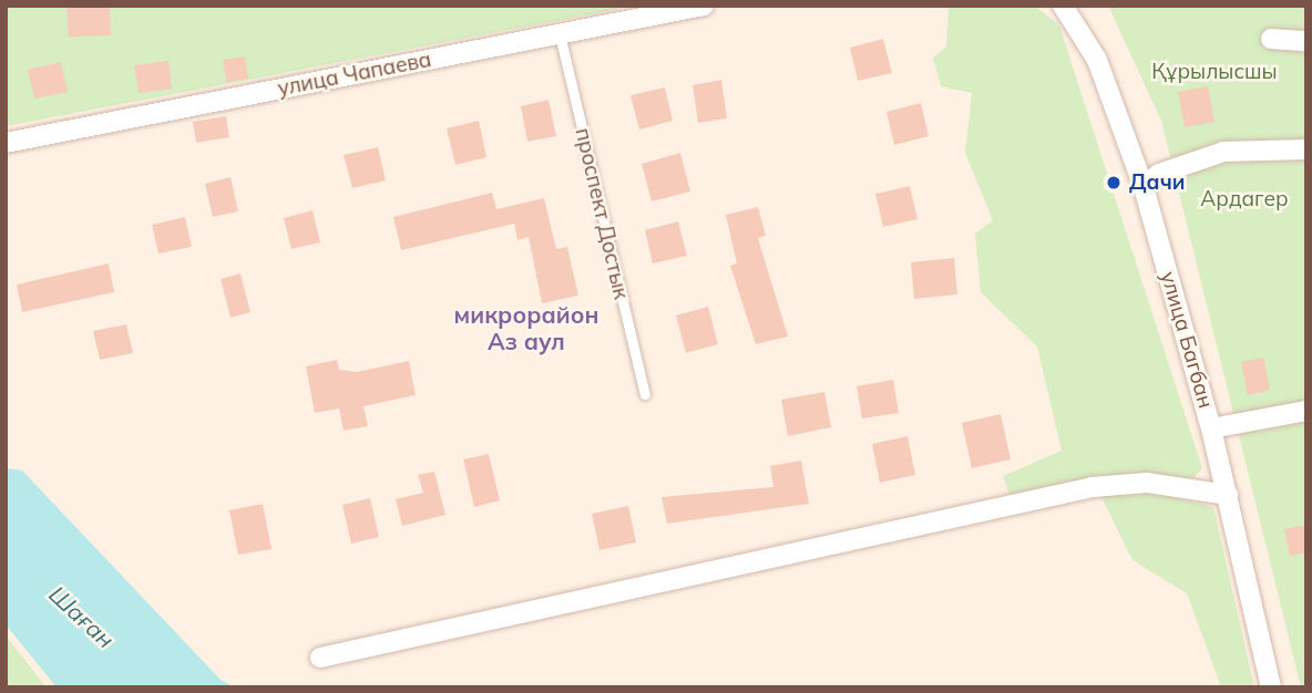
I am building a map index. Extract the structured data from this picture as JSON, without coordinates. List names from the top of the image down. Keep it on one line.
{"streets":{"street":["улица Чапаева","улица Багбан"],"lane":["проспект Достык"]},"crossings":[["улица Чапаева","проспект Достык"]],"districts":["микрорайон Аз аул"],"water":["Шаған"],"parks":["Құрылысшы","Ардагер"],"places":["Дачи"]}
